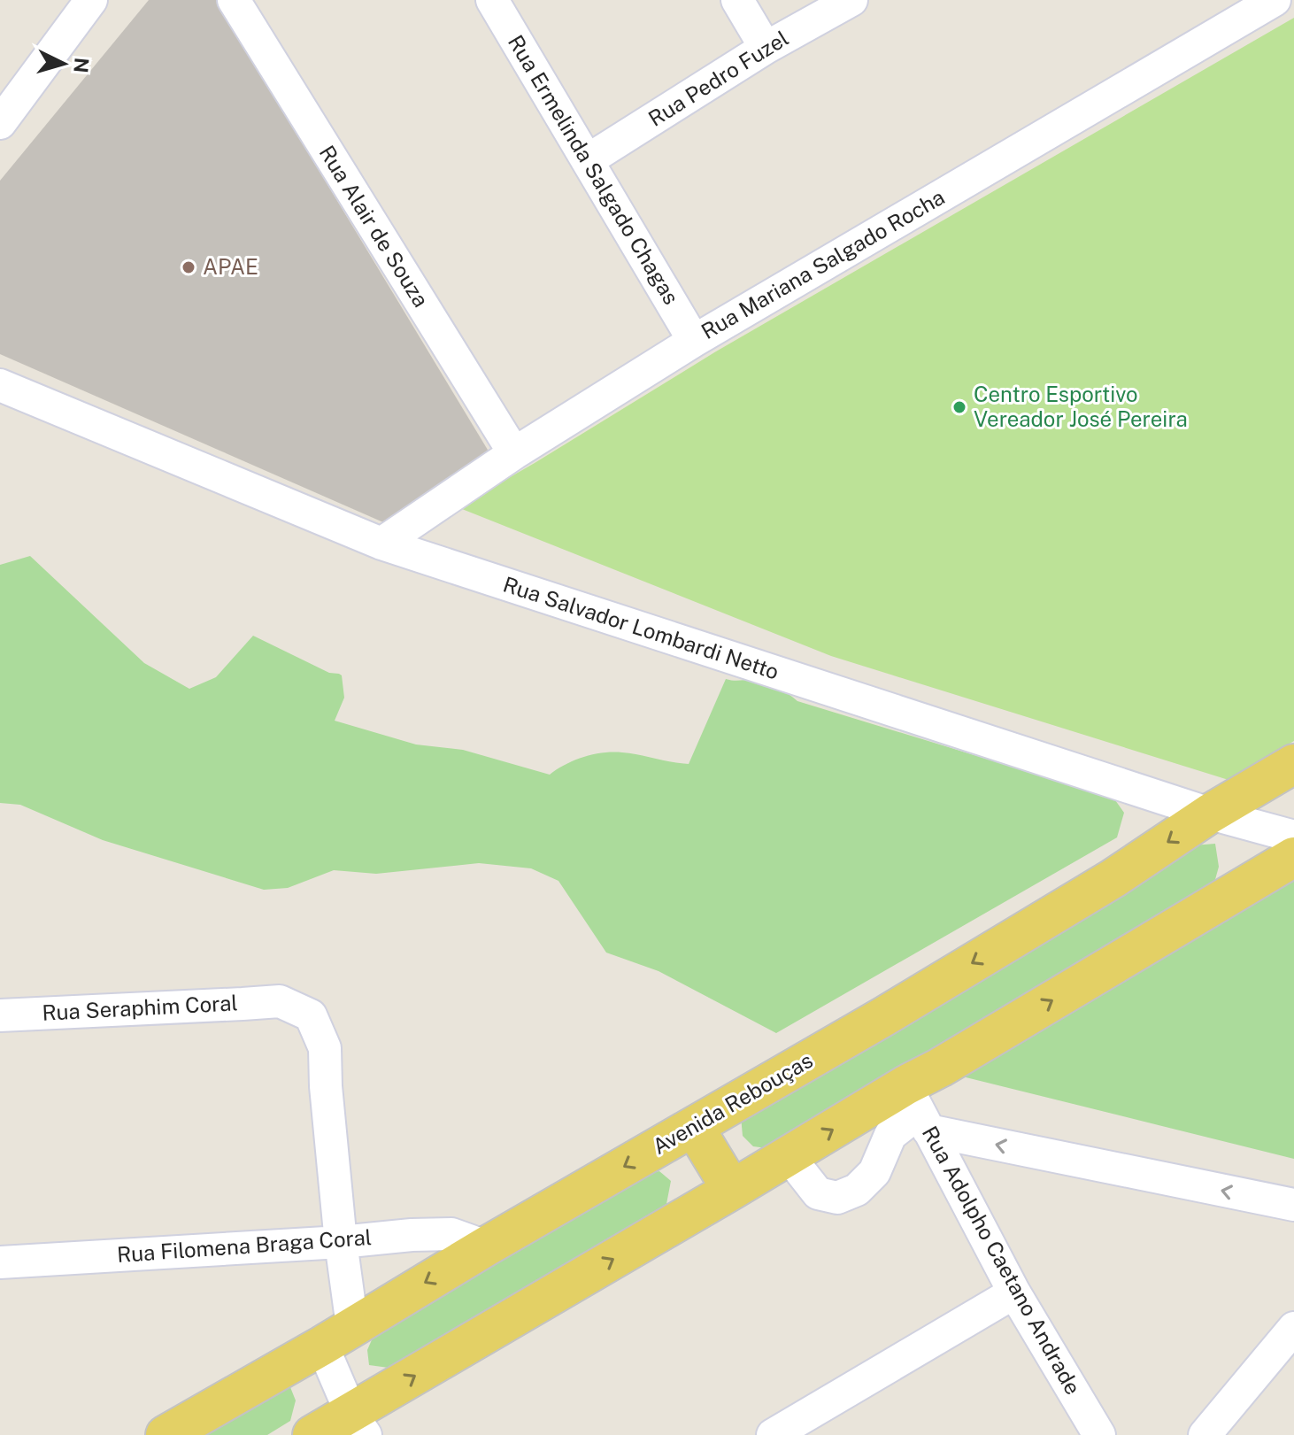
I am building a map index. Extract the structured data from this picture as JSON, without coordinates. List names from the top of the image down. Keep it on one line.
{"streets":{"main road":["Avenida Rebouças"],"street":["Rua Pedro Fuzel","Rua Ermelinda Salgado Chagas","Rua Alair de Souza","Rua Mariana Salgado Rocha","Rua Salvador Lombardi Netto","Rua Seraphim Coral","Rua Filomena Braga Coral","Rua Adolpho Caetano Andrade"]},"crossings":[["Rua Pedro Fuzel","Rua Ermelinda Salgado Chagas"],["Rua Ermelinda Salgado Chagas","Rua Mariana Salgado Rocha"],["Rua Alair de Souza","Rua Mariana Salgado Rocha"],["Rua Mariana Salgado Rocha","Rua Salvador Lombardi Netto"],["Rua Salvador Lombardi Netto","Avenida Rebouças"],["Rua Seraphim Coral","Rua Filomena Braga Coral"],["Avenida Rebouças","Rua Filomena Braga Coral"]],"places":["APAE","Centro Esportivo Vereador José Pereira"],"north":"right"}
